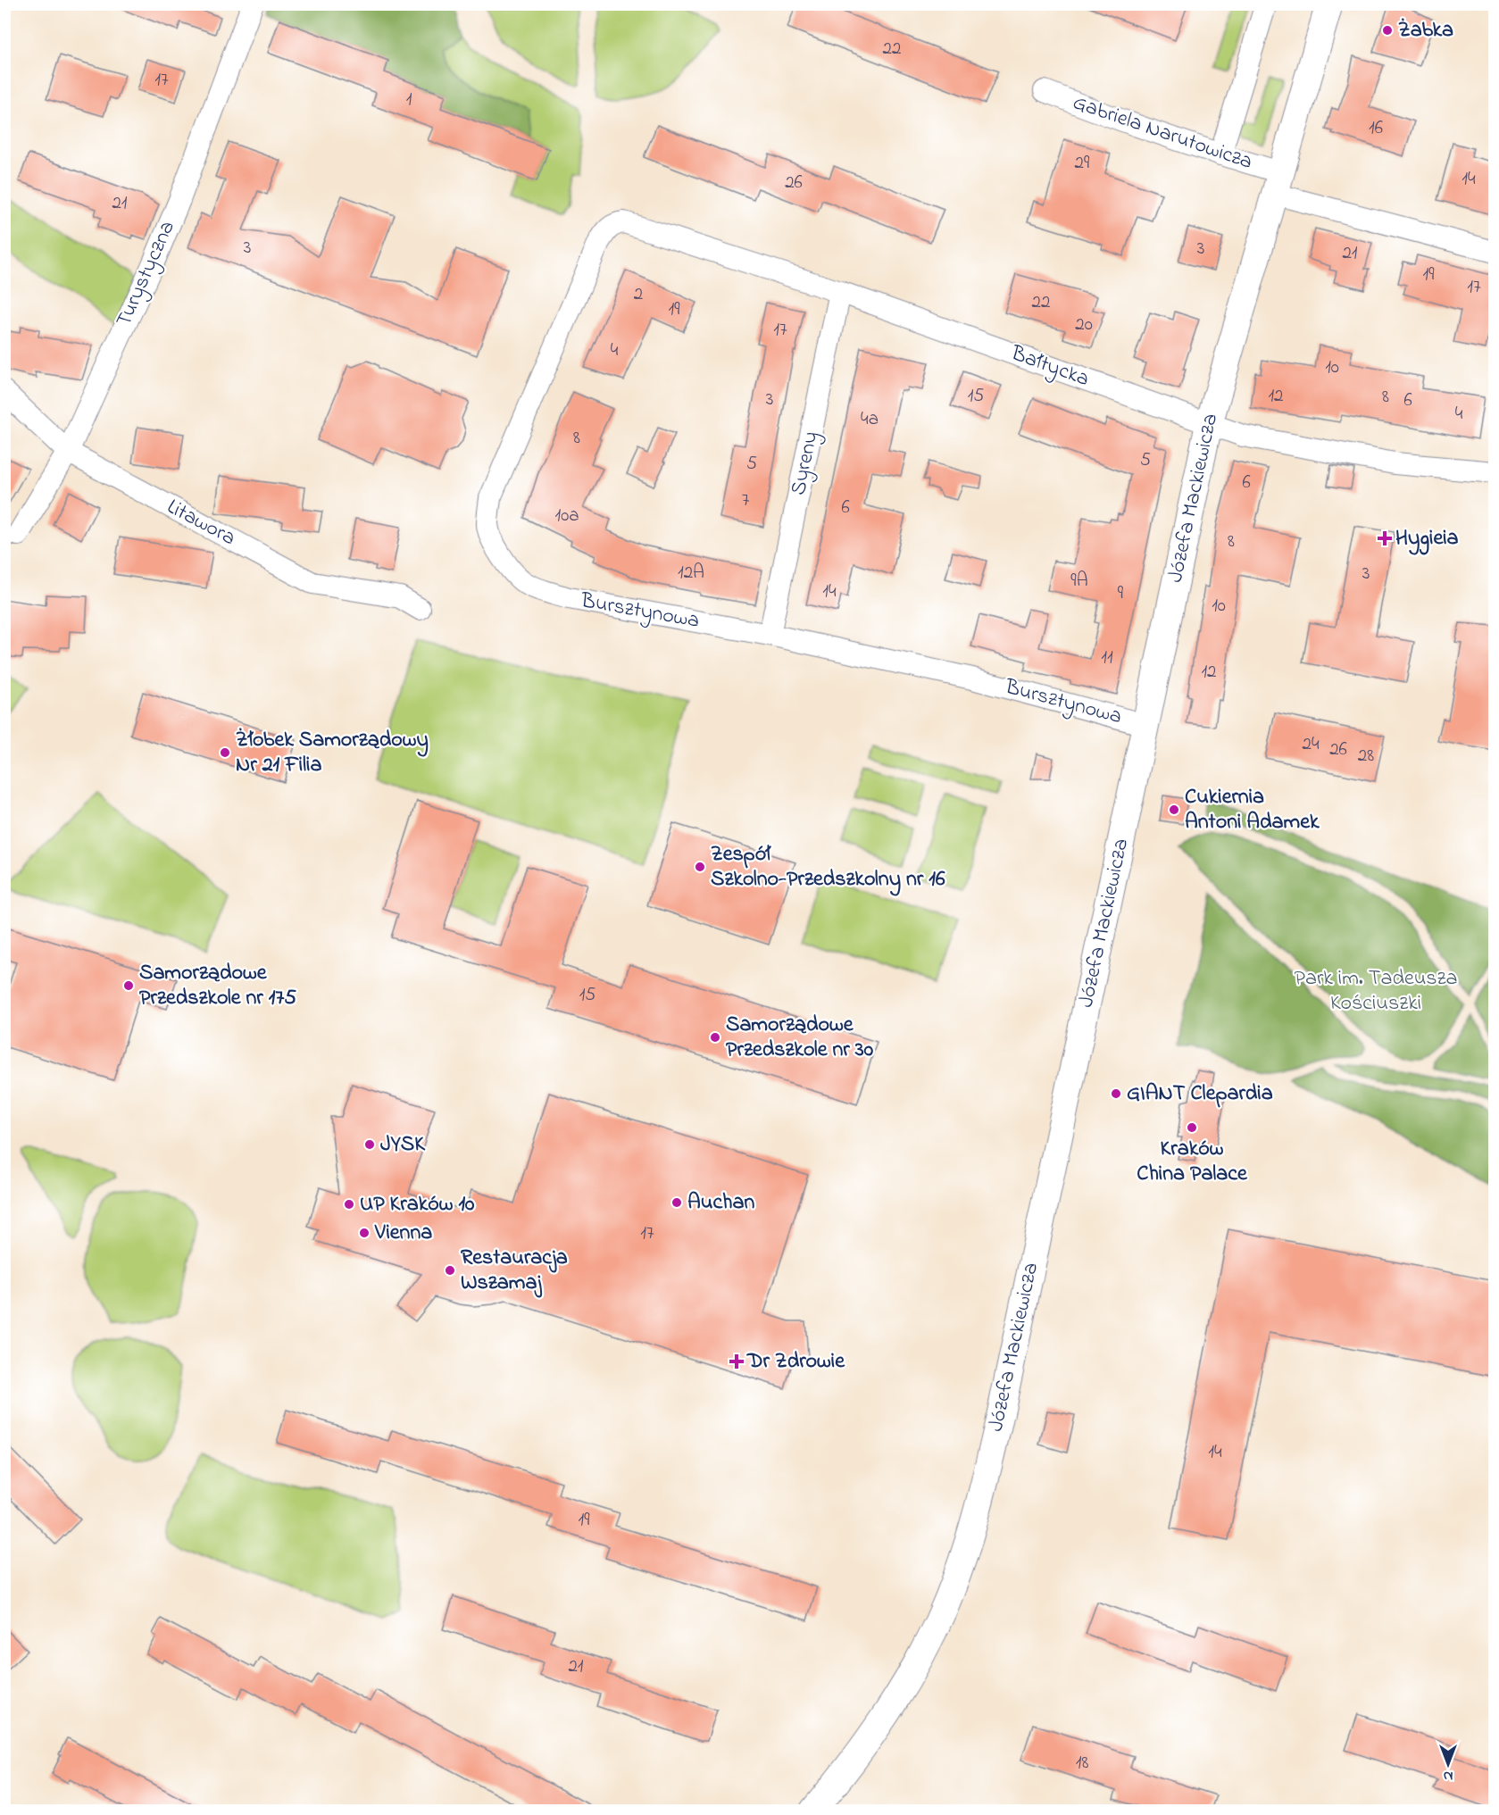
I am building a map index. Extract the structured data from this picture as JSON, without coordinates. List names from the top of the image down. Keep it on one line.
{"streets":{"street":["Gabriela Narutowicza","Turystyczna","Bałtycka","Syreny","Józefa Mackiewicza","Litawora","Bursztynowa"]},"crossings":[["Gabriela Narutowicza","Józefa Mackiewicza"],["Turystyczna","Litawora"],["Bałtycka","Syreny"],["Bałtycka","Józefa Mackiewicza"],["Bałtycka","Bursztynowa"],["Syreny","Bursztynowa"],["Józefa Mackiewicza","Bursztynowa"]],"parks":["Park im. Tadeusza Kościuszki"],"places":{"other":["Żabka","Żłobek Samorządowy Nr 21 Filia","Cukiernia Antoni Adamek","Zespół Szkolno-Przedszkolny nr 16","Samorządowe Przedszkole nr 175","Samorządowe Przedszkole nr 30","GIANT Clepardia","Kraków China Palace","JYSK","Auchan","UP Kraków 10","Vienna","Restauracja Wszamaj"],"health":["Hygieia","Dr Zdrowie"]},"house_numbers":["22","17","1","16","29","14","26","21","3","3","21","19","17","2","22","19","20","17","4","10","15","12","8","3","6","4","4a","8","5","5","6","7","6","10a","8","12A","3","9A","14","9","10","11","12","24","26","28","15","17","14","19","21","18"],"north":"bottom"}
